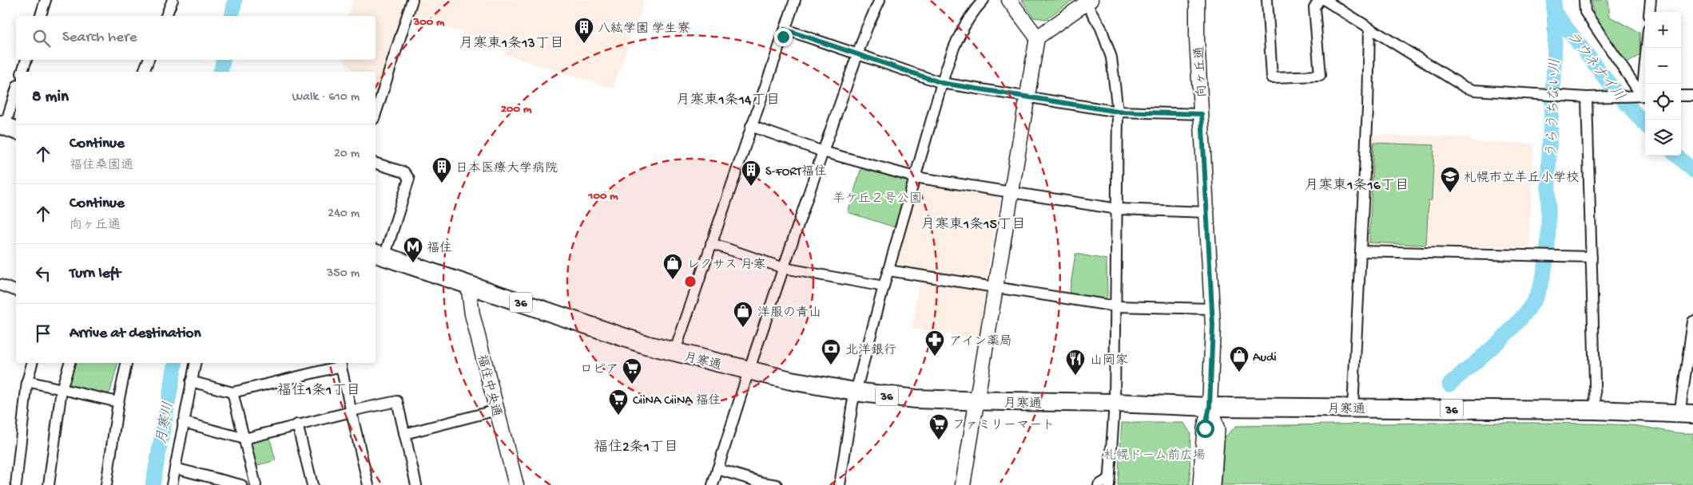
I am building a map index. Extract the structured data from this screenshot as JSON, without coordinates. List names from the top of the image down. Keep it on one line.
{"streets":{"highway":["36","月寒通"],"street":["向ヶ丘通","福住中央通"]},"crossings":[["向ヶ丘通","月寒通"],["月寒通","福住中央通"]],"districts":["月寒東1条13丁目","月寒東1条14丁目","月寒東1条16丁目","月寒東1条15丁目","福住1条1丁目","福住2条1丁目"],"water":["ラウネナイ川","うらうちない川","月寒川"],"parks":["羊ケ丘２号公園","札幌ドーム前広場"],"places":{"building":["八紘学園 学生寮","日本医療大学病院","S-FORT福住"],"school or university":["札幌市立羊丘小学校"],"metro station":["福住"],"shop":["レクサス 月寒","洋服の青山","Audi"],"pharmacy":["アイン薬局"],"bank":["北洋銀行"],"restaurant":["山岡家"],"supermarket":["ロピア","CiiNA CiiNA 福住","ファミリーマート"]},"page":{"map_buttons":["+","−"],"search":"Search here","heading":["8 min","Walk · 610 m"],"list":[["Continue","福住桑園通","20 m"],["Continue","向ヶ丘通","240 m"],["Turn left","350 m"],"Arrive at destination"]},"rings":["300 m","200 m","100 m"]}
